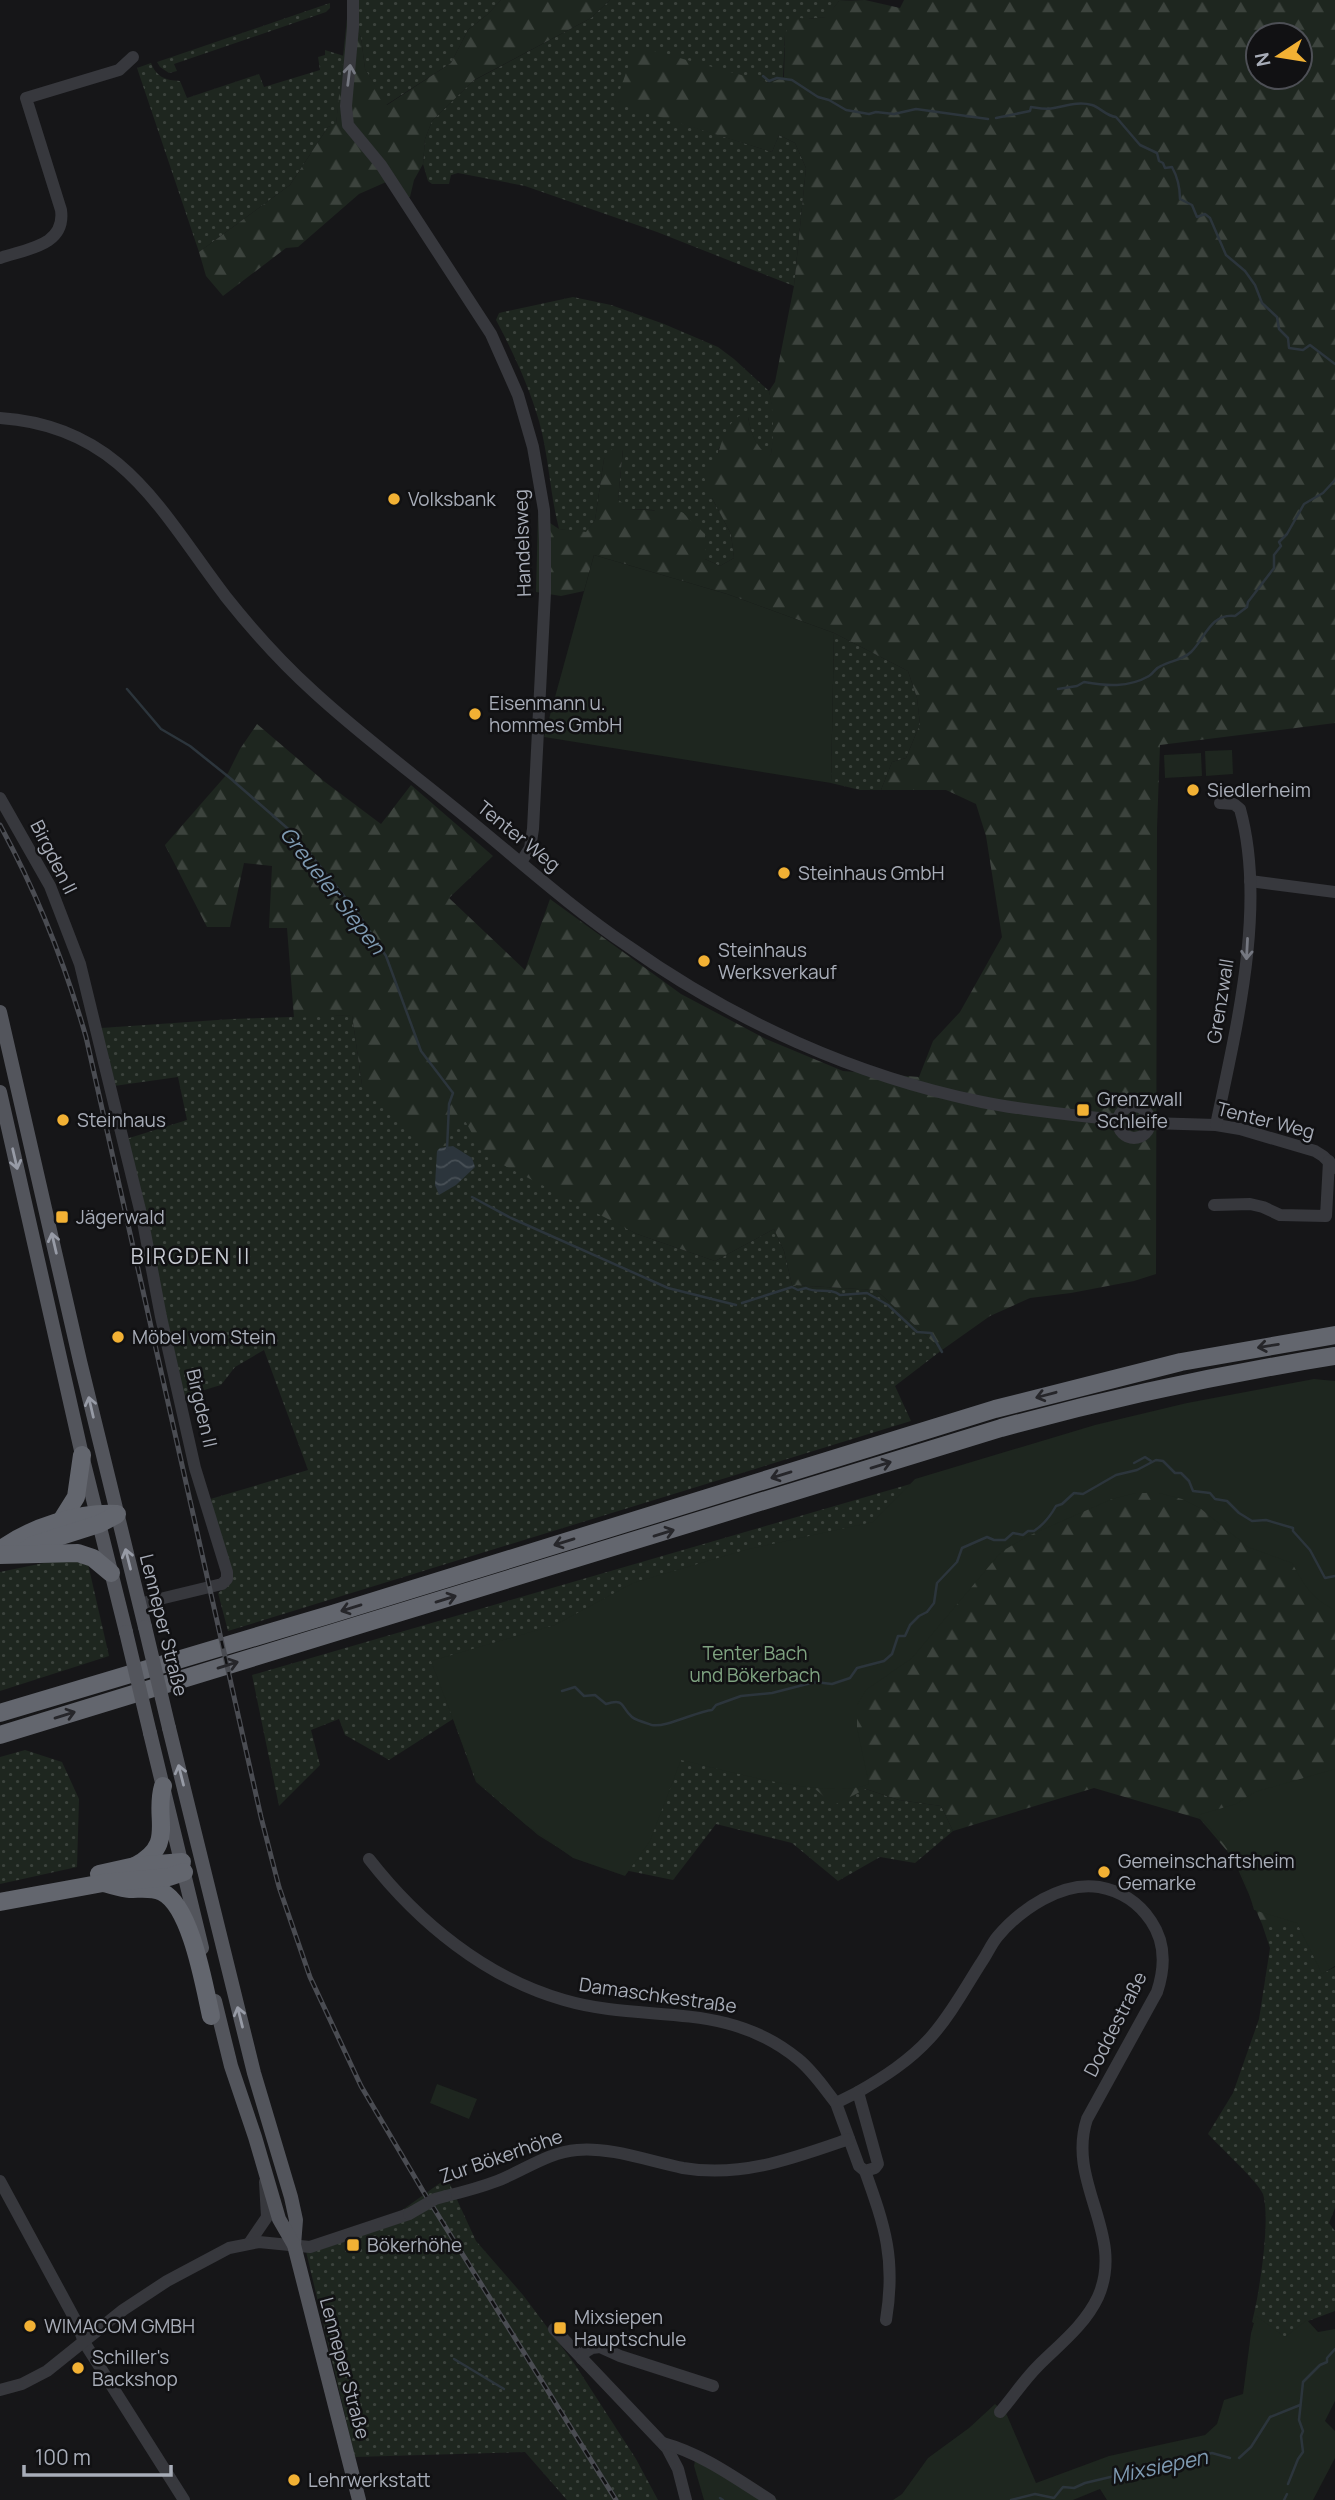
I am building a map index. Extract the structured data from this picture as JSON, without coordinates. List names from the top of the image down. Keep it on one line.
{"streets":{"main road":["Lenneper Straße"],"street":["Handelsweg","Tenter Weg","Birgden II","Grenzwall","Damaschkestraße","Doddestraße","Zur Bökerhöhe"]},"crossings":[["Handelsweg","Tenter Weg"],["Tenter Weg","Grenzwall"],["Birgden II","Lenneper Straße"],["Lenneper Straße","Zur Bökerhöhe"],["Damaschkestraße","Doddestraße"]],"one_way":["Handelsweg","Grenzwall"],"districts":["BIRGDEN II"],"water":["Greueler Siepen","Mixsiepen"],"parks":["Tenter Bach und Bökerbach"],"places":{"other":["Volksbank","Eisenmann u. hommes GmbH","Siedlerheim","Steinhaus GmbH","Steinhaus Werksverkauf","Steinhaus","Möbel vom Stein","Gemeinschaftsheim Gemarke","WIMACOM GMBH","Schiller's Backshop","Lehrwerkstatt"],"transit":["Grenzwall Schleife","Jägerwald","Bökerhöhe","Mixsiepen Hauptschule"]},"scale_bar":"100 m","north":"left"}
